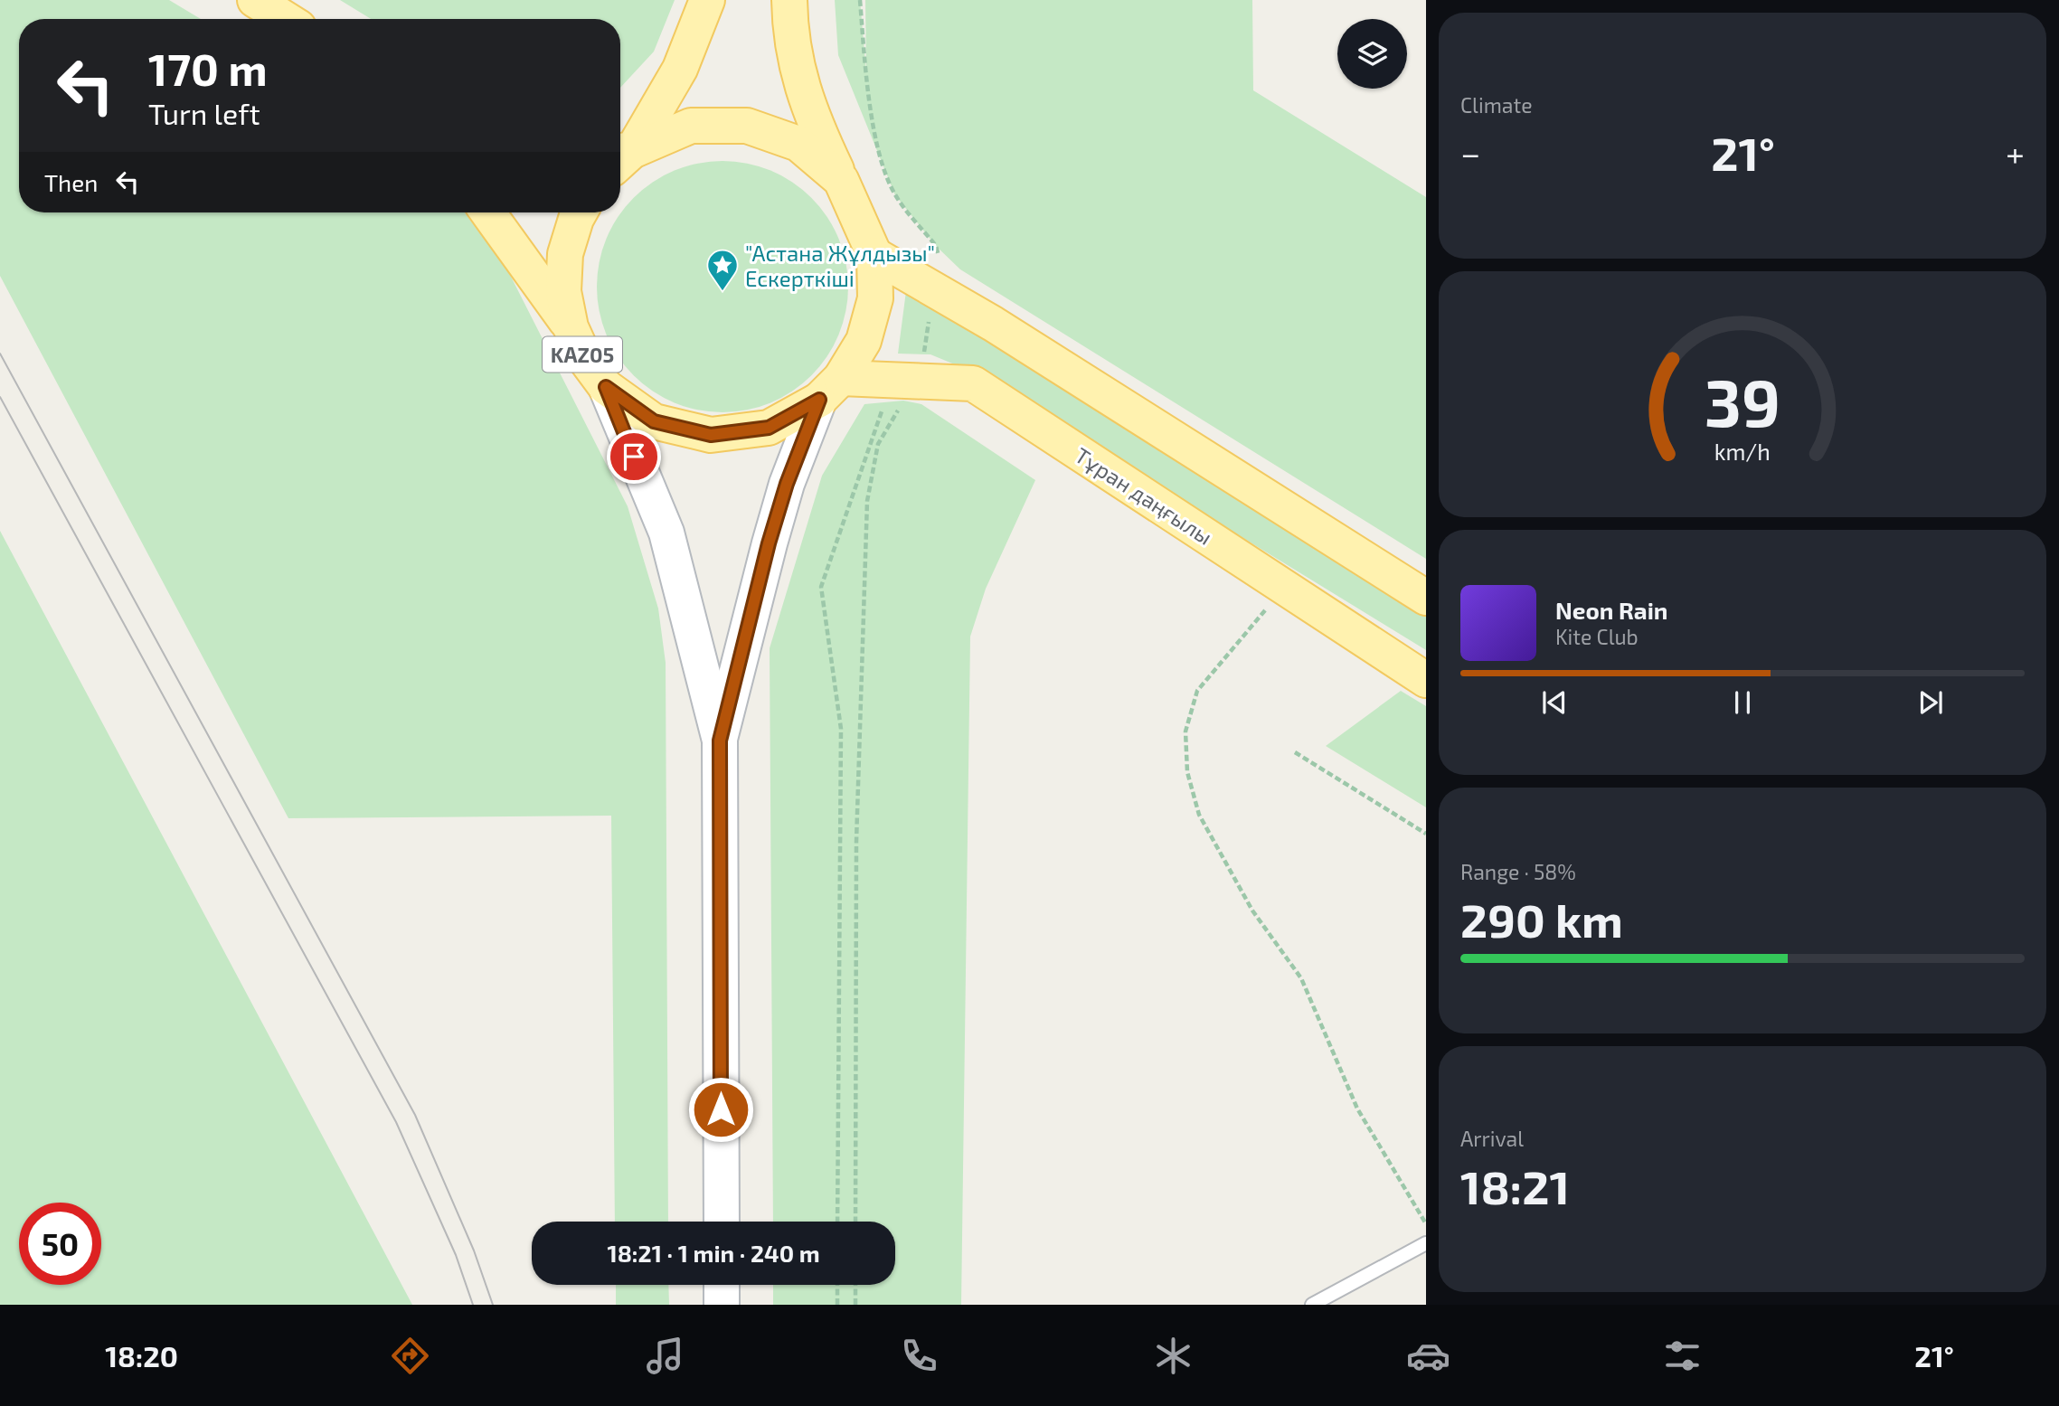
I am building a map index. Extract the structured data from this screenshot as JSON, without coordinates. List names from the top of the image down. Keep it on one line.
{"streets":{"main road":["KАZ05","Тұран даңғылы"]},"crossings":[["KАZ05","Тұран даңғылы"]],"places":{"place":["\"Астана Жұлдызы\" Ескерткіші"]},"page":{"tile":["Climate",["Range · 58%","290 km"],["Arrival","18:21"]],"turn":["170 m","Turn left"],"heat":["−","21°","+"],"then":"Then","song":["Neon Rain","Kite Club"],"limit":"50","trip":"18:21 · 1 min · 240 m","tabs":["18:20","21°"],"gauge":["39","km/h"]}}
